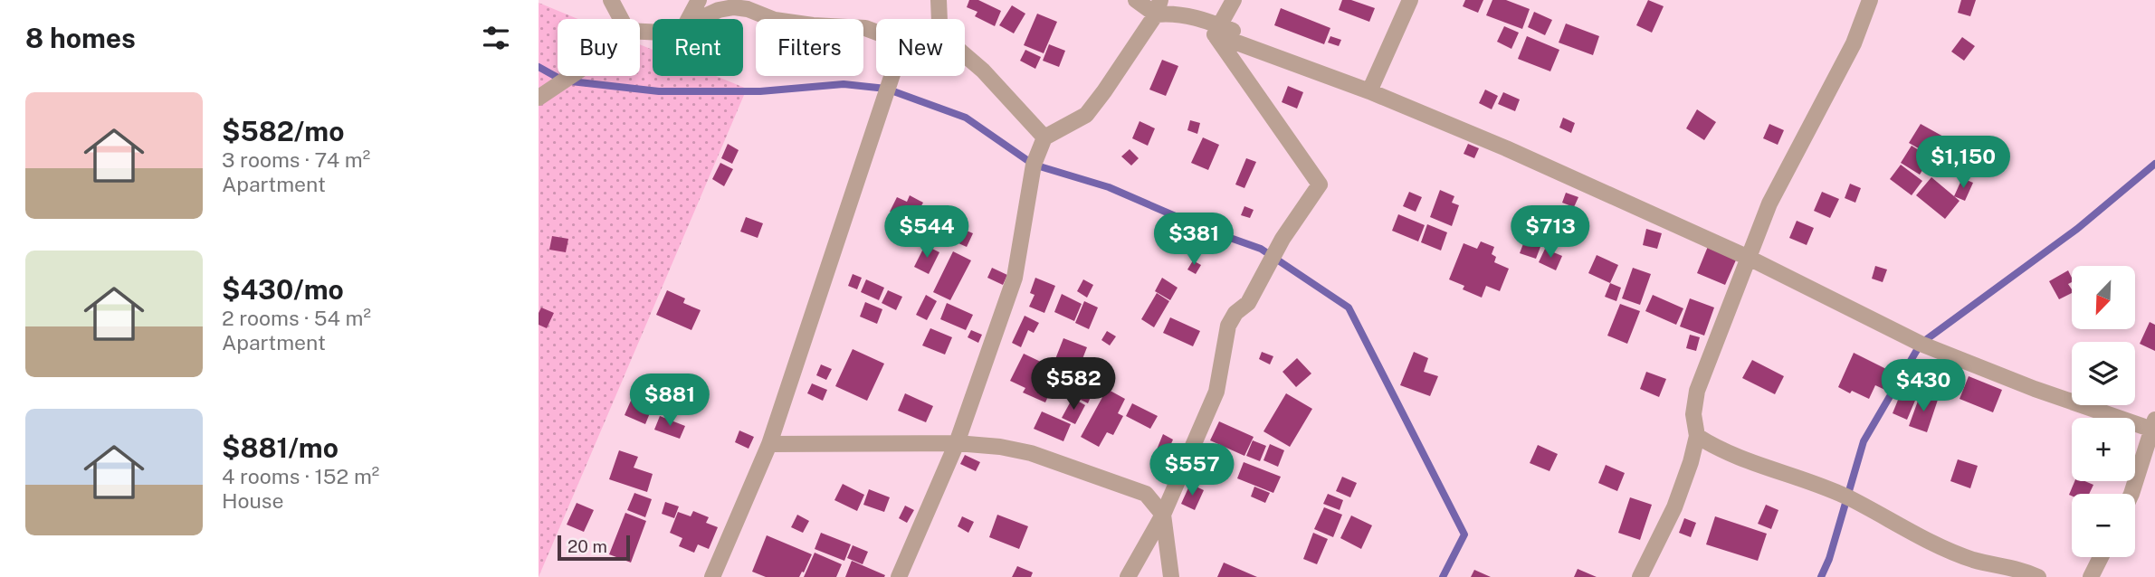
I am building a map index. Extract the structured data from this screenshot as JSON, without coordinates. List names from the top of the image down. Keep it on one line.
{"scale_bar":"20 m","north":"bottom left","page":{"heading":"8 homes","chip":["Buy","Rent","Filters","New"],"list":[{"name":"$582/mo","note":"3 rooms · 74 m² · Apartment"},{"name":"$430/mo","note":"2 rooms · 54 m² · Apartment"},{"name":"$881/mo","note":"4 rooms · 152 m² · House"}],"price":["$1,150","$544","$713","$381","$582","$430","$881","$557"],"map_buttons":["+","−"],"scale":"20 m"}}
